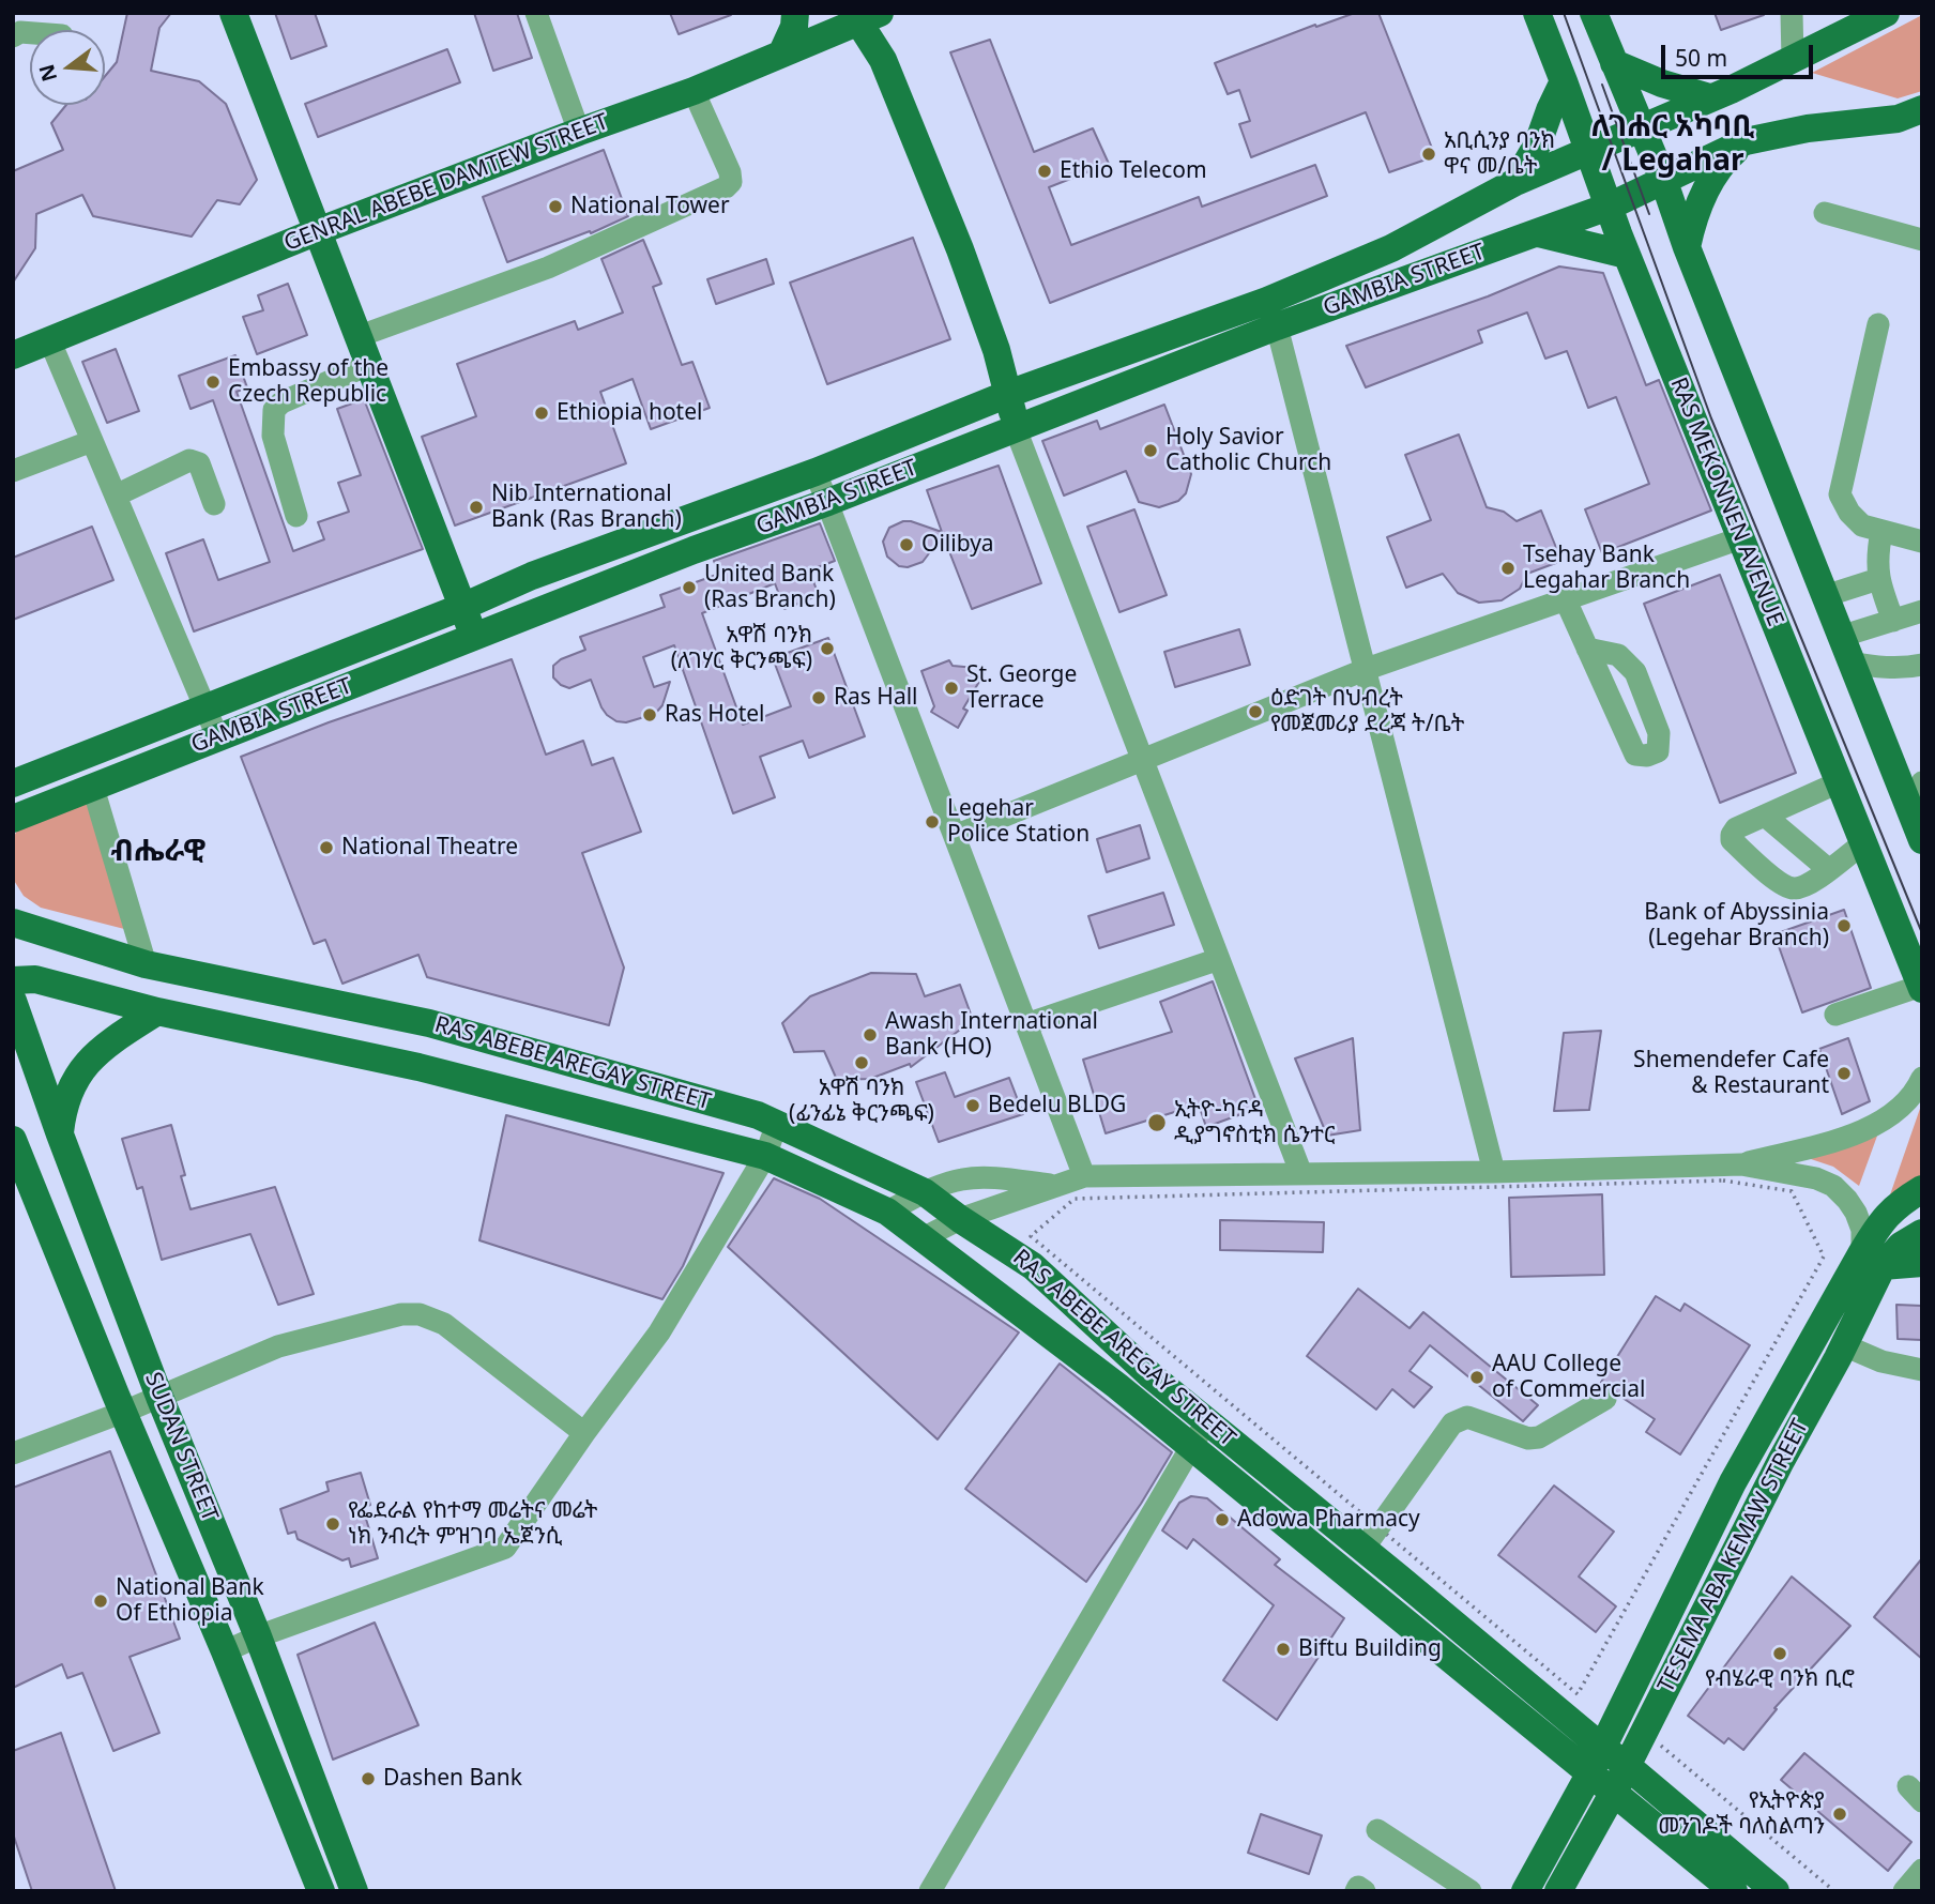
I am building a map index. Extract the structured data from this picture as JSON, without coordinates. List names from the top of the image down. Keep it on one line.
{"streets":{"main road":["GENRAL ABEBE DAMTEW STREET","GAMBIA STREET","RAS MEKONNEN AVENUE","RAS ABEBE AREGAY STREET","SUDAN STREET","TESEMA ABA KEMAW STREET"]},"crossings":[["GAMBIA STREET","RAS MEKONNEN AVENUE"],["RAS ABEBE AREGAY STREET","TESEMA ABA KEMAW STREET"]],"districts":["ለገሐር አካባቢ / Legahar","ብሔራዊ"],"places":["አቢሲንያ ባንክ ዋና መ/ቤት","Ethio Telecom","National Tower","Embassy of the Czech Republic","Ethiopia hotel","Holy Savior Catholic Church","Nib International Bank (Ras Branch)","Oilibya","Tsehay Bank Legahar Branch","United Bank (Ras Branch)","አዋሽ ባንክ (ለገሃር ቅርንጫፍ)","St. George Terrace","Ras Hall","ዕድገት በህብረት የመጀመሪያ ደረጃ ት/ቤት","Ras Hotel","Legehar Police Station","National Theatre","Bank of Abyssinia (Legehar Branch)","Awash International Bank (HO)","አዋሽ ባንክ (ፊንፊኔ ቅርንጫፍ)","Shemendefer Cafe & Restaurant","Bedelu BLDG","ኢትዮ-ካናዳ ዲያግኖስቲክ ሴንተር","AAU College of Commercial","Adowa Pharmacy","የፌደራል የከተማ መሬትና መሬት ነክ ንብረት ምዝገባ ኤጀንሲ","National Bank Of Ethiopia","Biftu Building","የብሄራዊ ባንክ ቢሮ","Dashen Bank","የኢትዮጵያ መንገዶች ባለስልጣን"],"scale_bar":"50 m","north":"left"}
